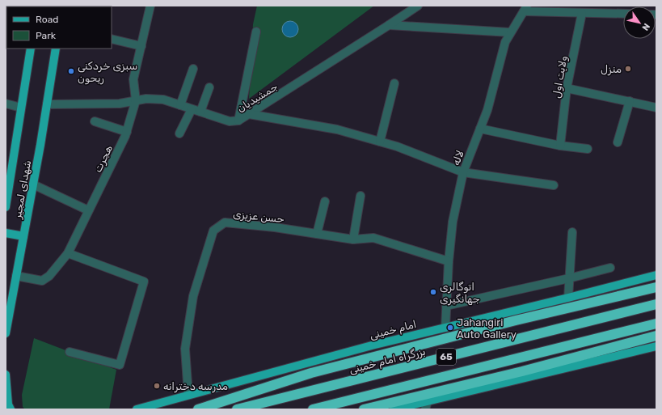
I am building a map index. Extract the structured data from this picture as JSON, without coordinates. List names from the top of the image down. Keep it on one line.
{"streets":{"highway":["65","بزرگراه امام خمینی"],"main road":["شهدای لمجیر","امام خمینی"],"street":["ولایت اول","جمشیدیان","لاله","هجرت","حسن عزیزی"]},"crossings":[["جمشیدیان","هجرت"],["جمشیدیان","شهدای لمجیر"],["لاله","حسن عزیزی"],["لاله","امام خمینی"],["هجرت","شهدای لمجیر"],["حسن عزیزی","امام خمینی"]],"places":["منزل","سبزی خردکنی ریحون","اتوگالری جهانگیری","Jahangiri Auto Gallery","مدرسه دخترانه"],"legend":["Road","Park"],"north":"bottom right"}
